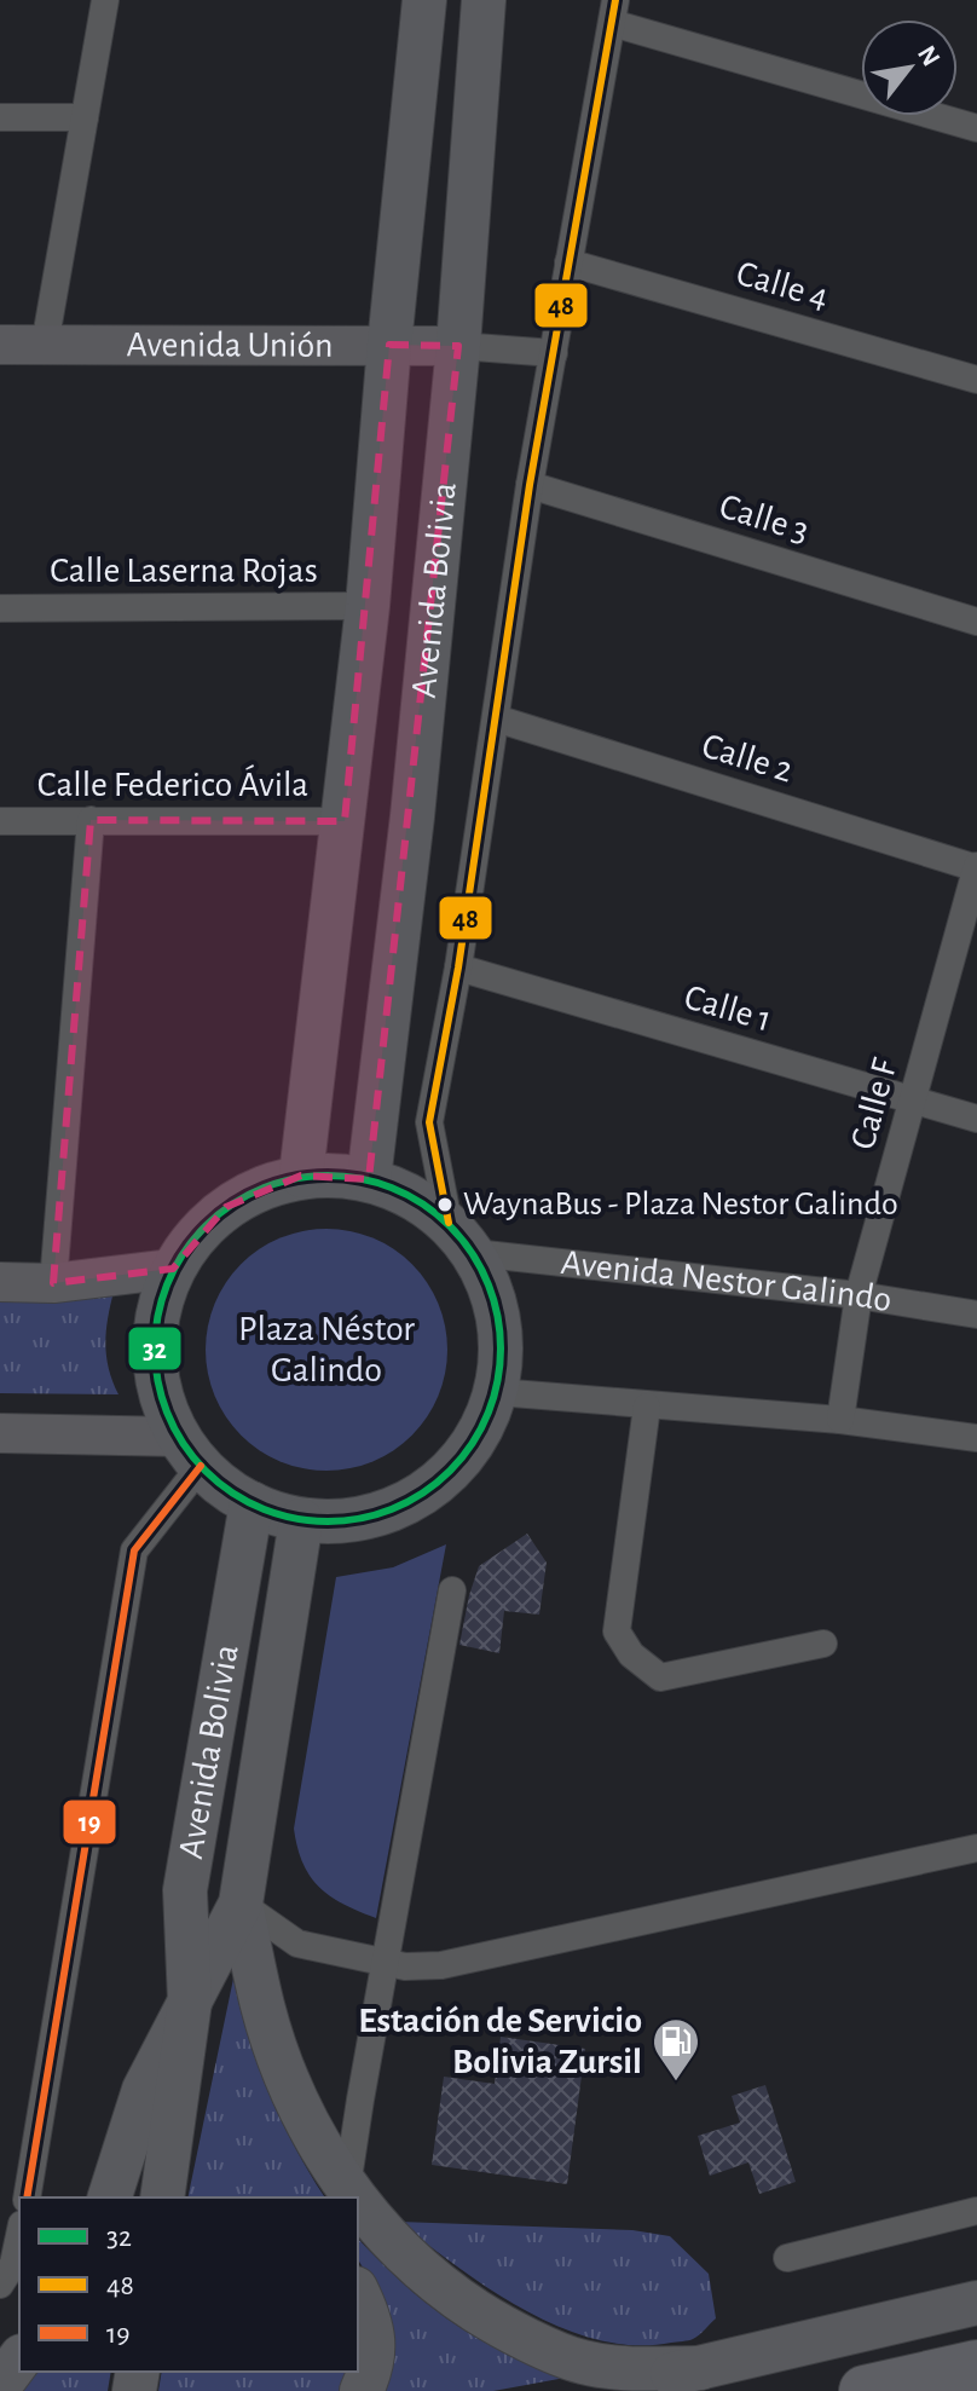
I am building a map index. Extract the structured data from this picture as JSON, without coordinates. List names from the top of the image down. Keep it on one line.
{"streets":{"main road":["Avenida Bolivia"],"street":["Calle 4","Avenida Unión","Calle 3","Calle Laserna Rojas","Calle 2","Calle Federico Ávila","Calle 1","Calle F","Avenida Nestor Galindo"]},"crossings":[["Avenida Unión","Avenida Bolivia"],["Calle Laserna Rojas","Avenida Bolivia"],["Avenida Bolivia","Calle Federico Ávila"],["Calle 2","Calle F"],["Calle 1","Calle F"],["Calle F","Avenida Nestor Galindo"]],"parks":["Plaza Néstor Galindo"],"places":{"other":["WaynaBus - Plaza Nestor Galindo"],"fuel station":["Estación de Servicio Bolivia Zursil"]},"lines":["transit line 48","transit line 32","transit line 19"],"legend":["32","48","19"],"north":"top right"}
